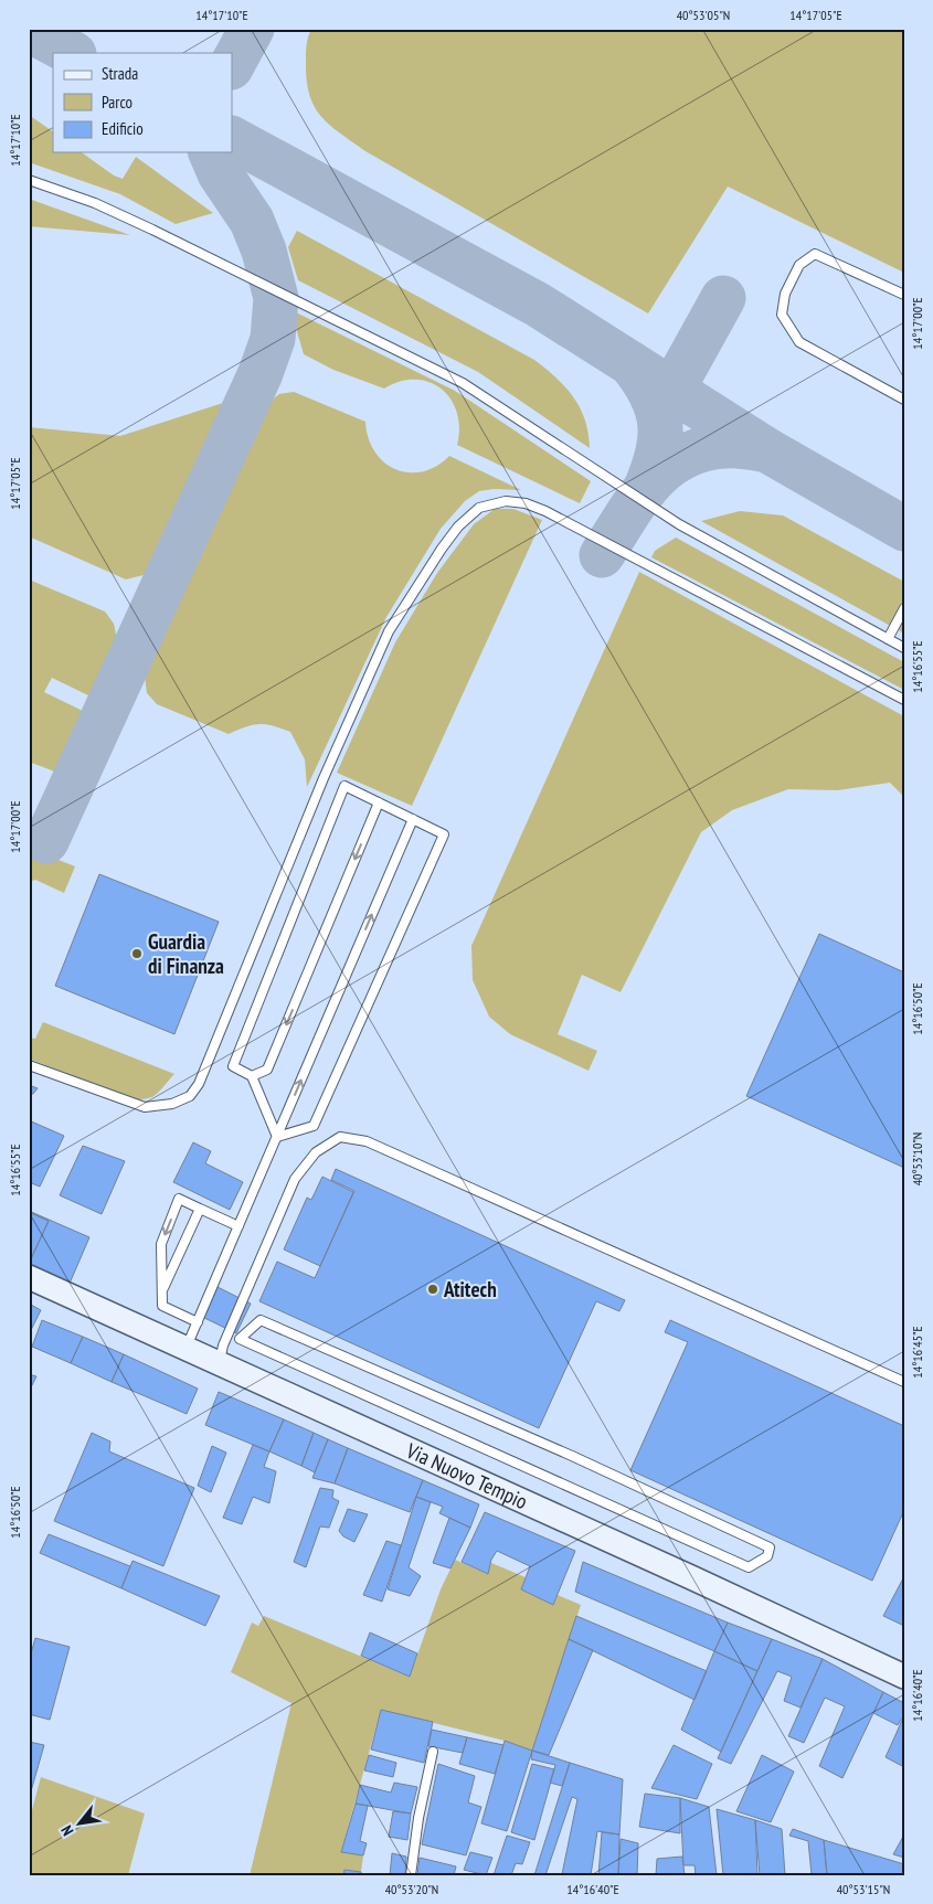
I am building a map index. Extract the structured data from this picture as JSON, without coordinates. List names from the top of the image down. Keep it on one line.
{"streets":{"street":["Via Nuovo Tempio"]},"places":["Guardia di Finanza","Atitech"],"legend":["Strada","Parco","Edificio"],"north":"bottom left","coordinates":["14°17'10\"E","40°53'05\"N","14°17'05\"E","14°17'00\"E","14°16'55\"E","14°16'50\"E","40°53'10\"N","14°16'45\"E","14°16'40\"E","40°53'20\"N","40°53'15\"N"]}
